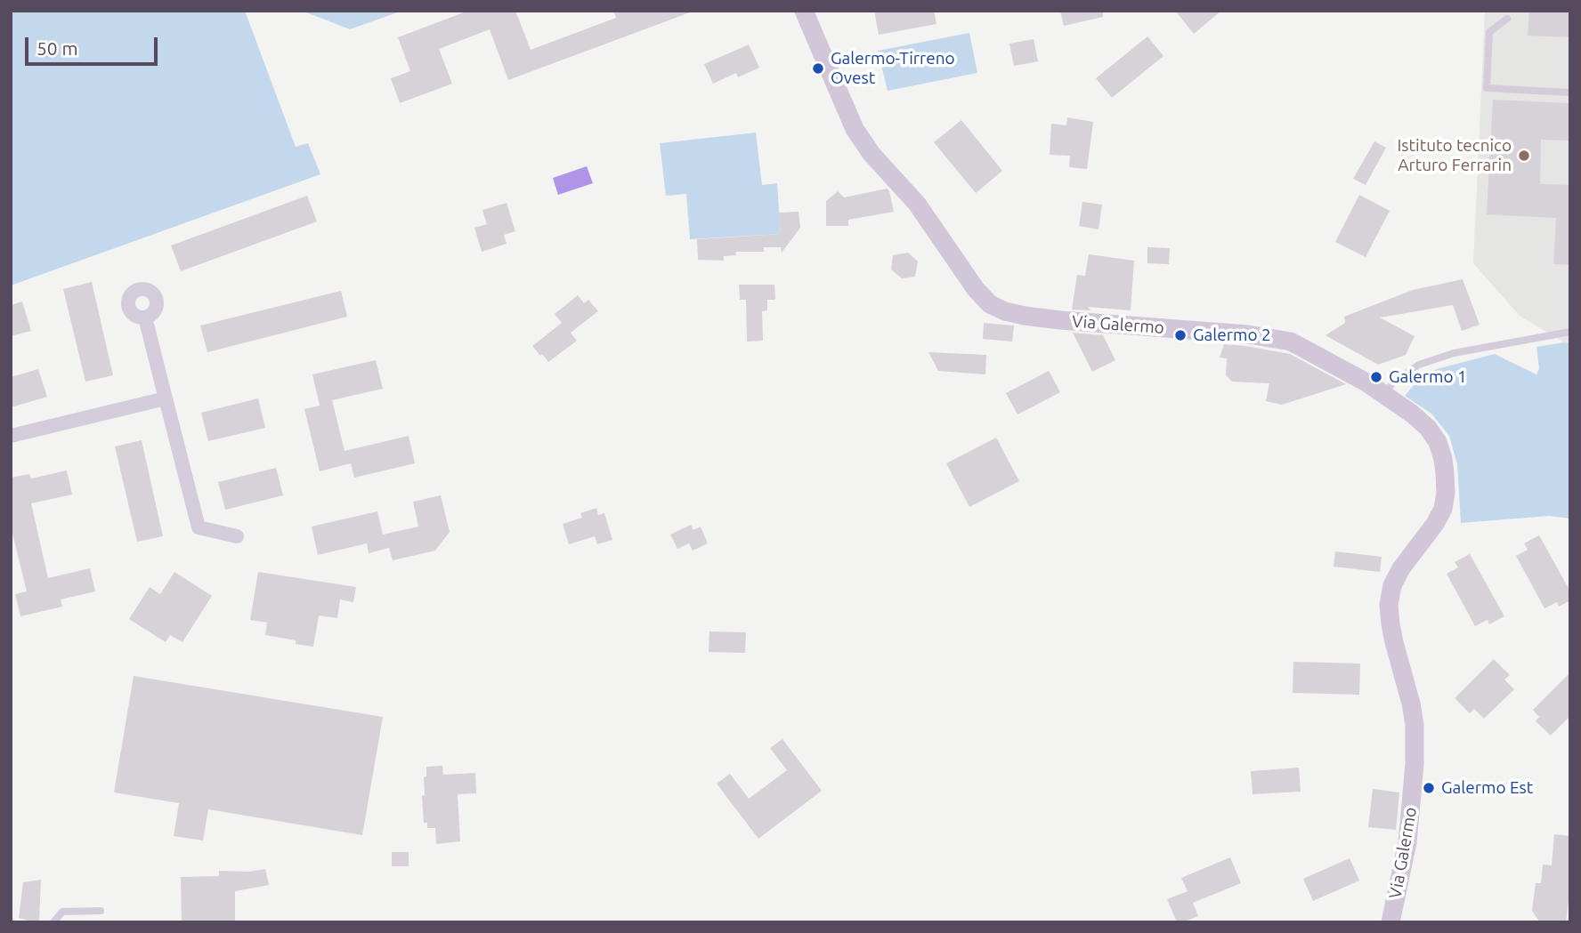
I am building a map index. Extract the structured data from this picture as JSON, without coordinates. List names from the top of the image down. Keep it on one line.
{"streets":{"main road":["Via Galermo"]},"places":["Galermo-Tirreno Ovest","Istituto tecnico Arturo Ferrarin","Galermo 2","Galermo 1","Galermo Est"],"scale_bar":"50 m"}
